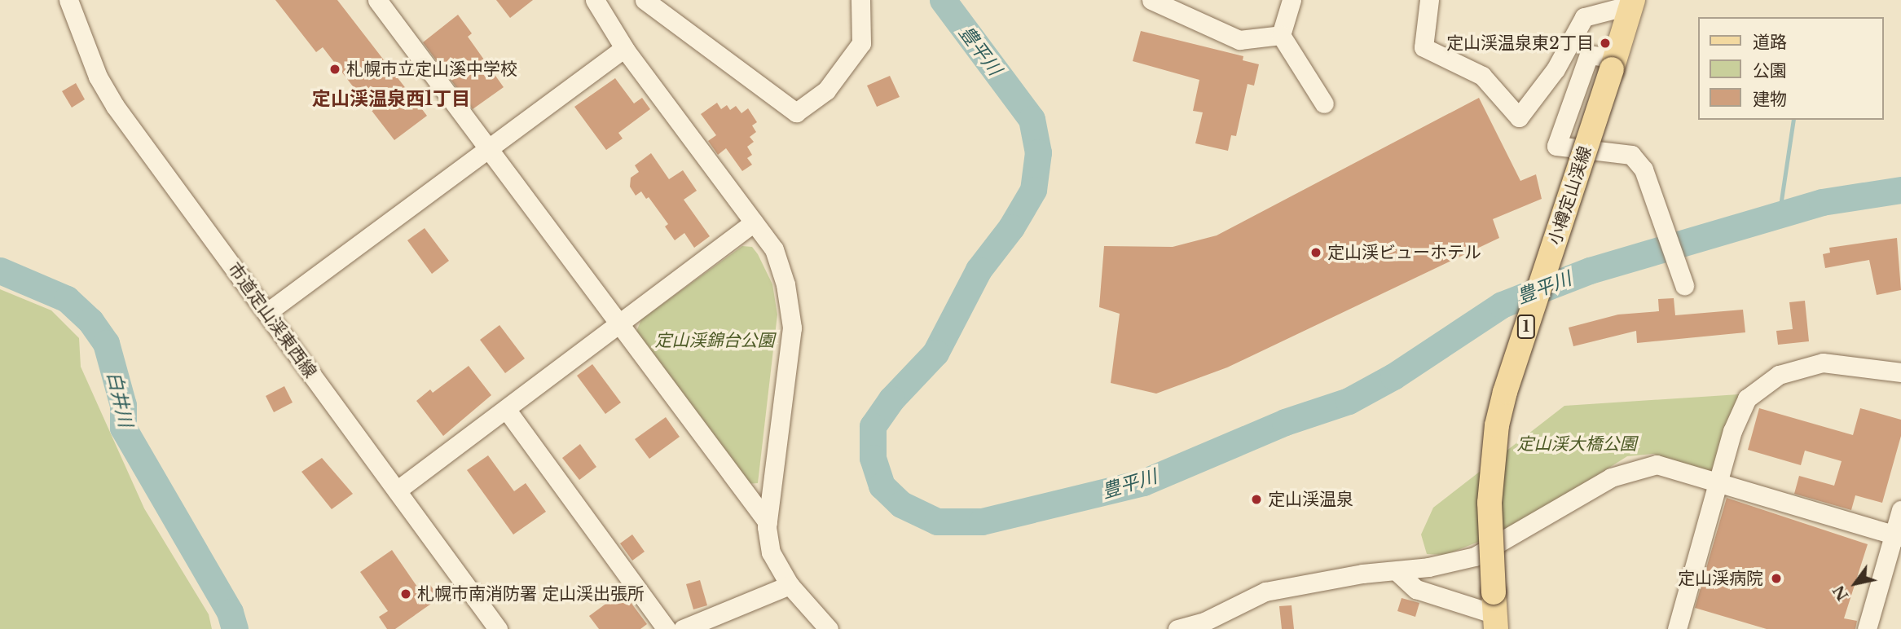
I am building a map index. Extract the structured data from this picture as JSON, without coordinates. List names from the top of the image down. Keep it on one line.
{"streets":{"main road":["小樽定山渓線","1"],"street":["市道定山渓東西線"]},"districts":["定山渓温泉西1丁目"],"water":["豊平川","白井川"],"parks":["定山渓錦台公園","定山渓大橋公園"],"places":["定山渓温泉東2丁目","札幌市立定山溪中学校","定山渓ビューホテル","定山渓温泉","定山渓病院","札幌市南消防署 定山渓出張所"],"legend":["道路","公園","建物"],"north":"bottom left"}
